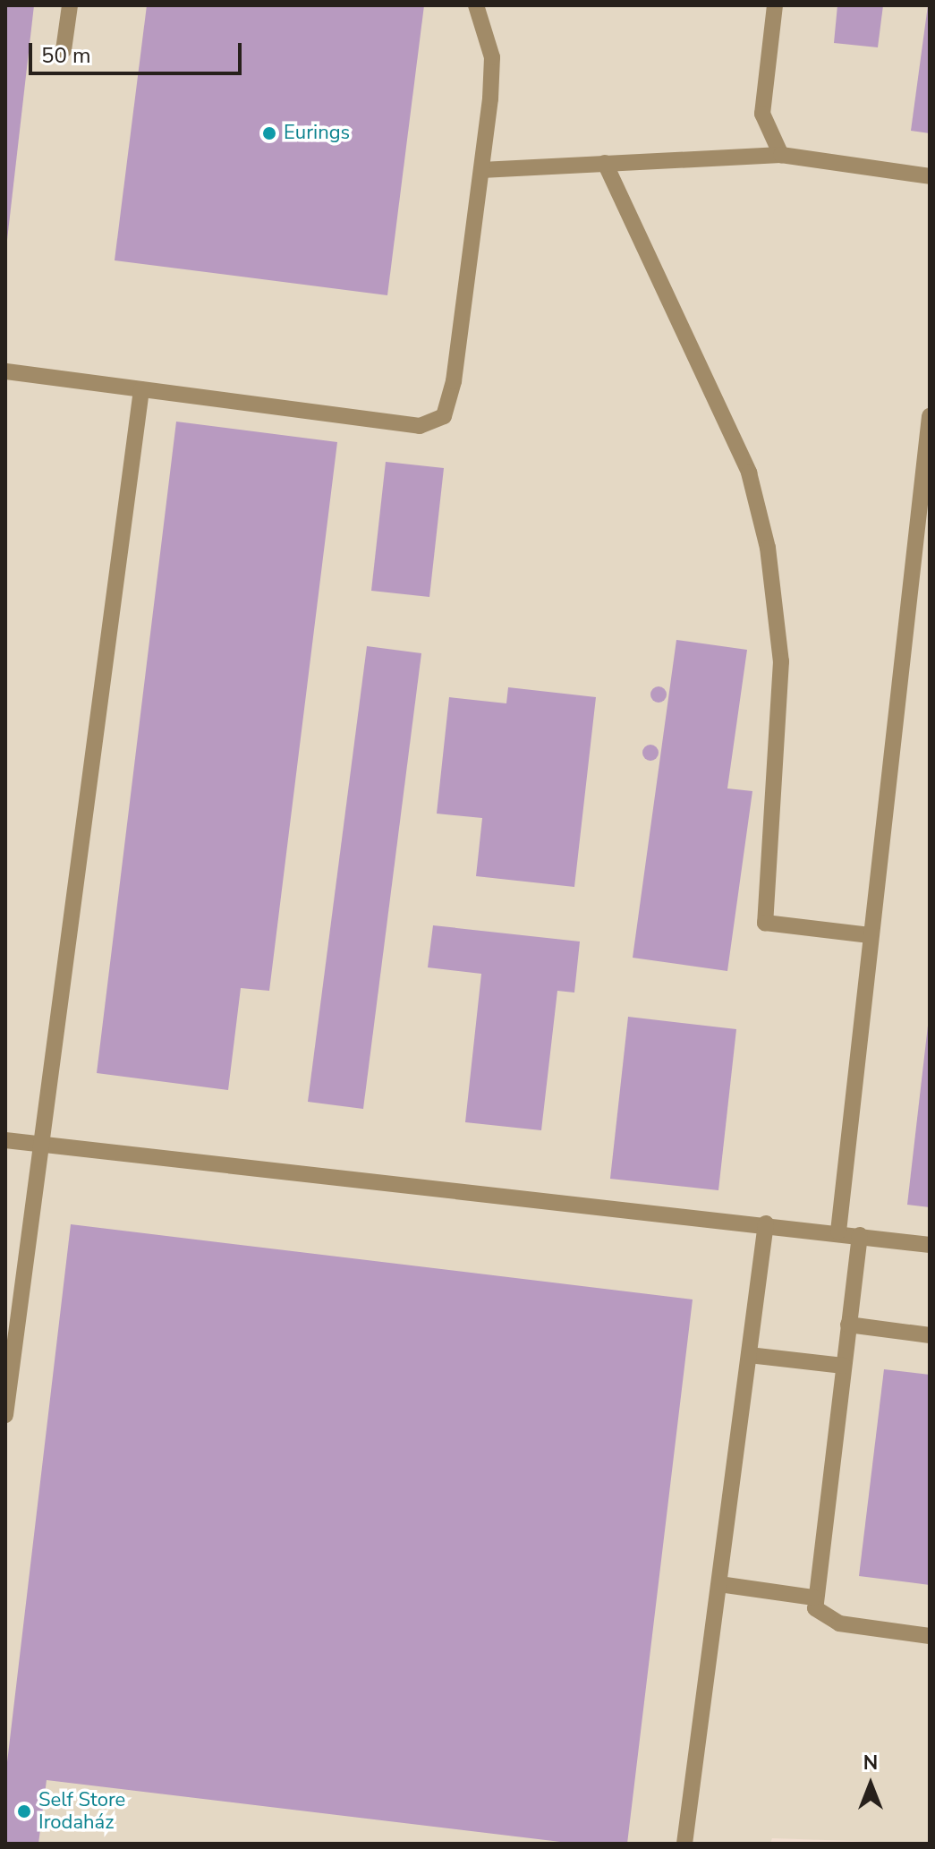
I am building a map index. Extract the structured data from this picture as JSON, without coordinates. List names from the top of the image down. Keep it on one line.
{"places":["Eurings","Self Store Irodaház"],"scale_bar":"50 m","north":"top"}
